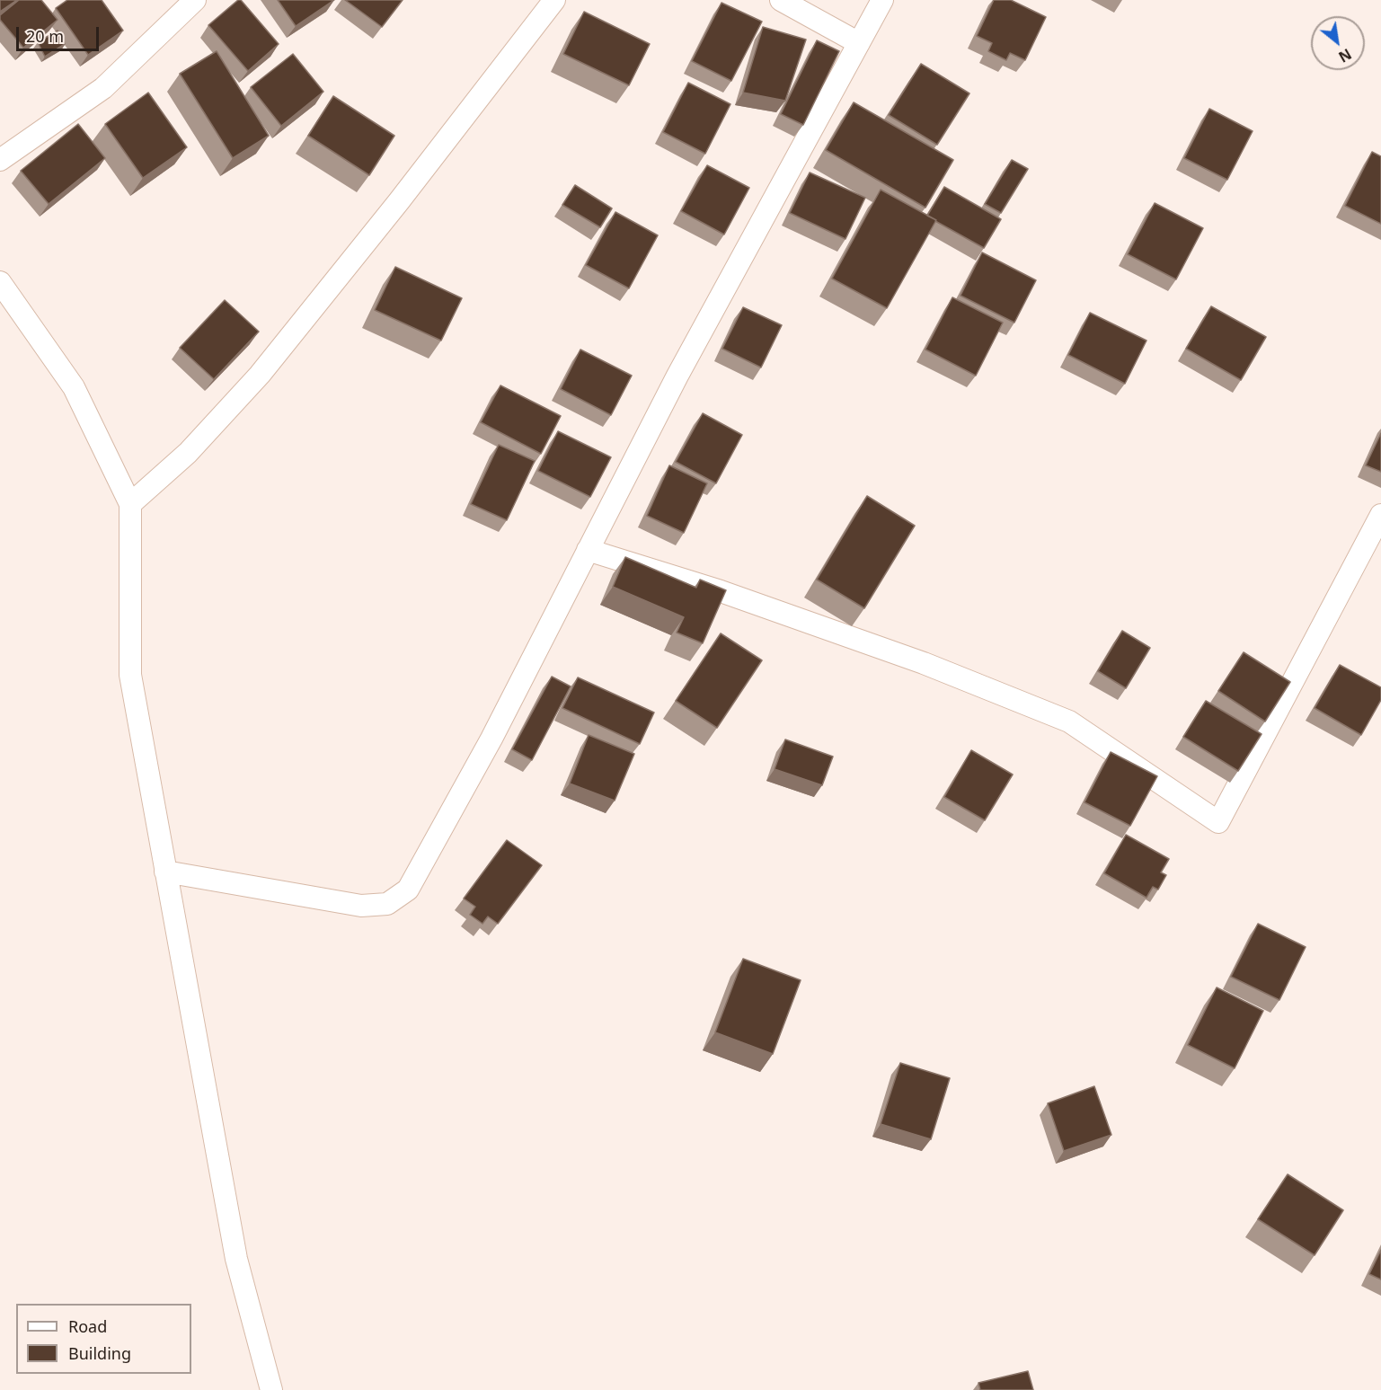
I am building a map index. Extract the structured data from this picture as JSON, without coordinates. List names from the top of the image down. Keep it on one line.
{"legend":["Road","Building"],"scale_bar":"20 m","north":"bottom right"}
